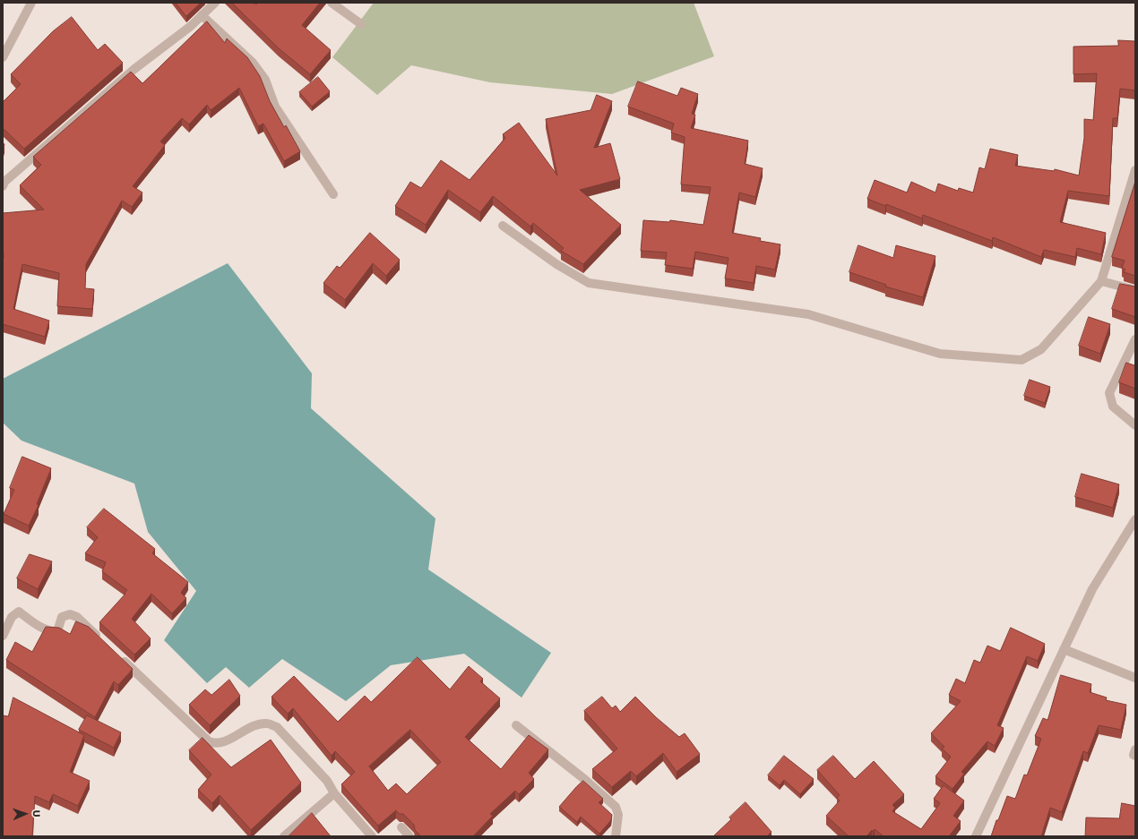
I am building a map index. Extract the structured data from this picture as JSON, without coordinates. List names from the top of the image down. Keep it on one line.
{"north":"right"}
